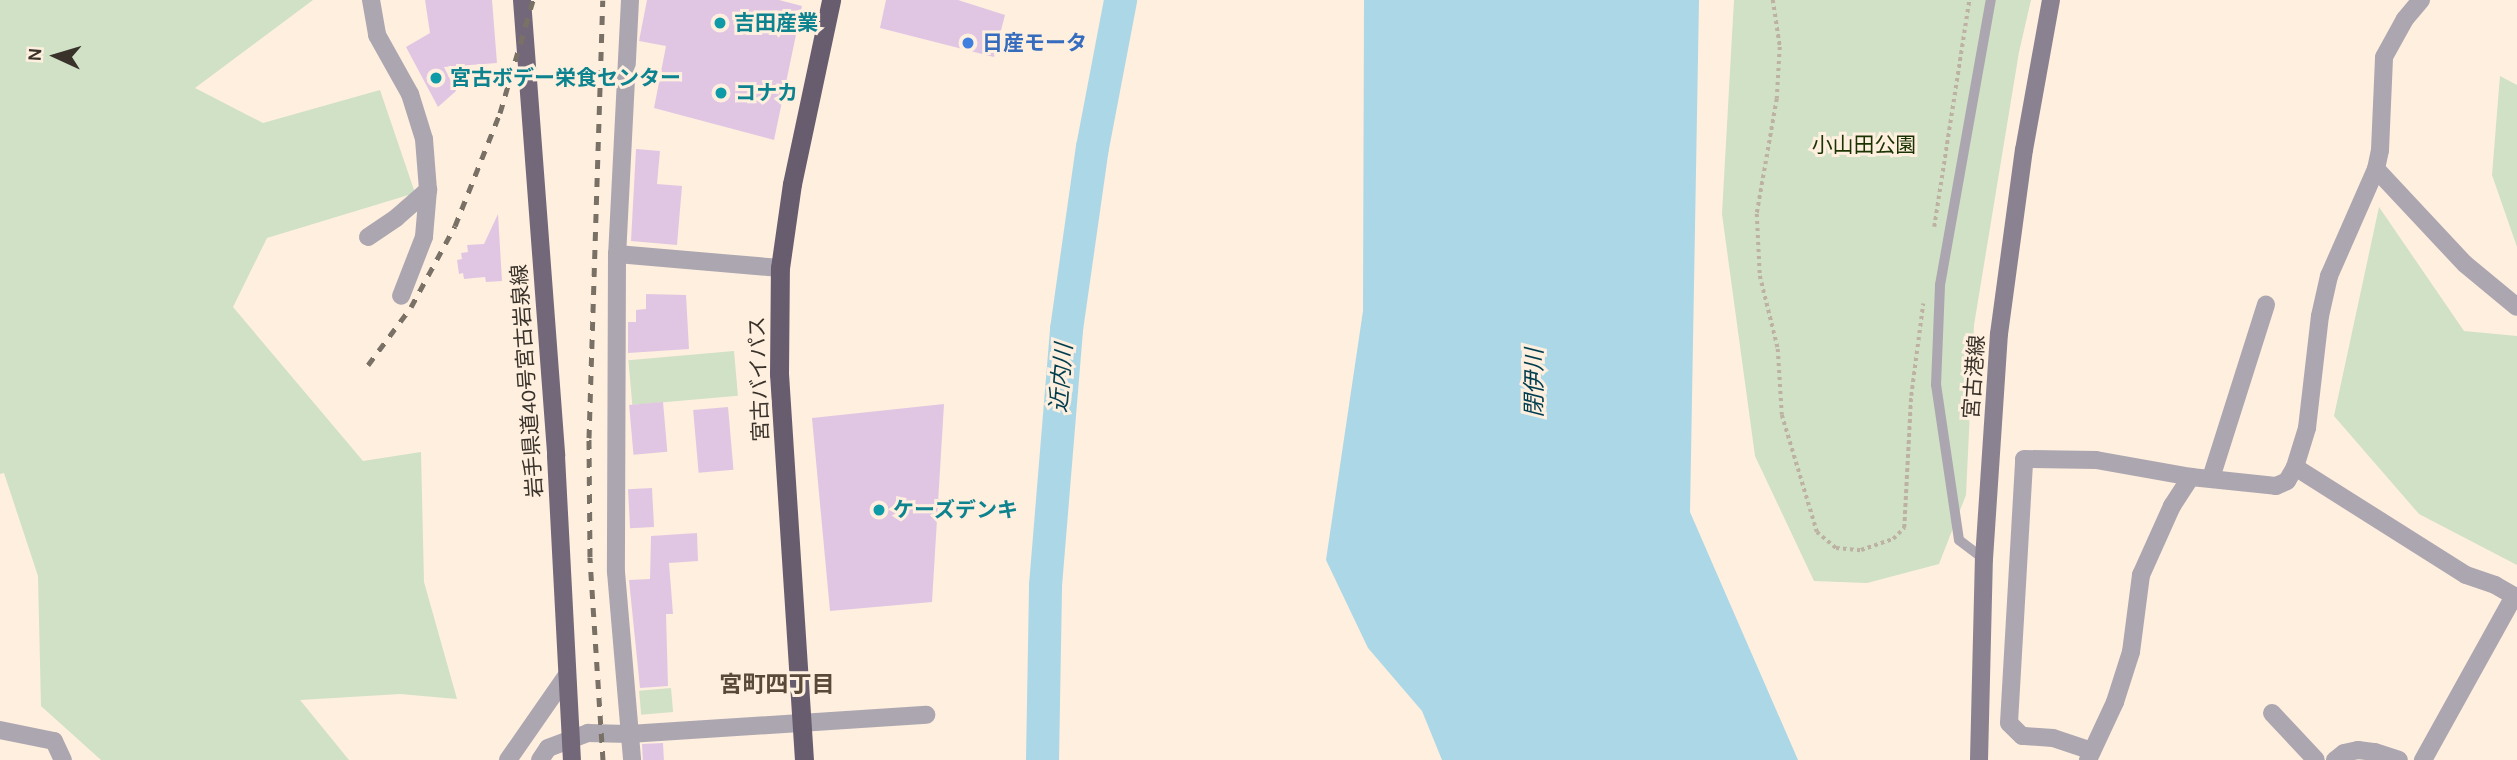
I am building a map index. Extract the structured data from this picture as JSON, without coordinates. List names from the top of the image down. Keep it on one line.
{"streets":{"highway":["宮古バイパス"],"main road":["宮古港線","岩手県道40号宮古岩泉線"]},"districts":["宮町四丁目"],"water":["近内川","閉伊川"],"parks":["小山田公園"],"places":["吉田産業","日産モータ","宮古ボデー栄食センター","コナカ","ケーズデンキ"],"north":"left"}
